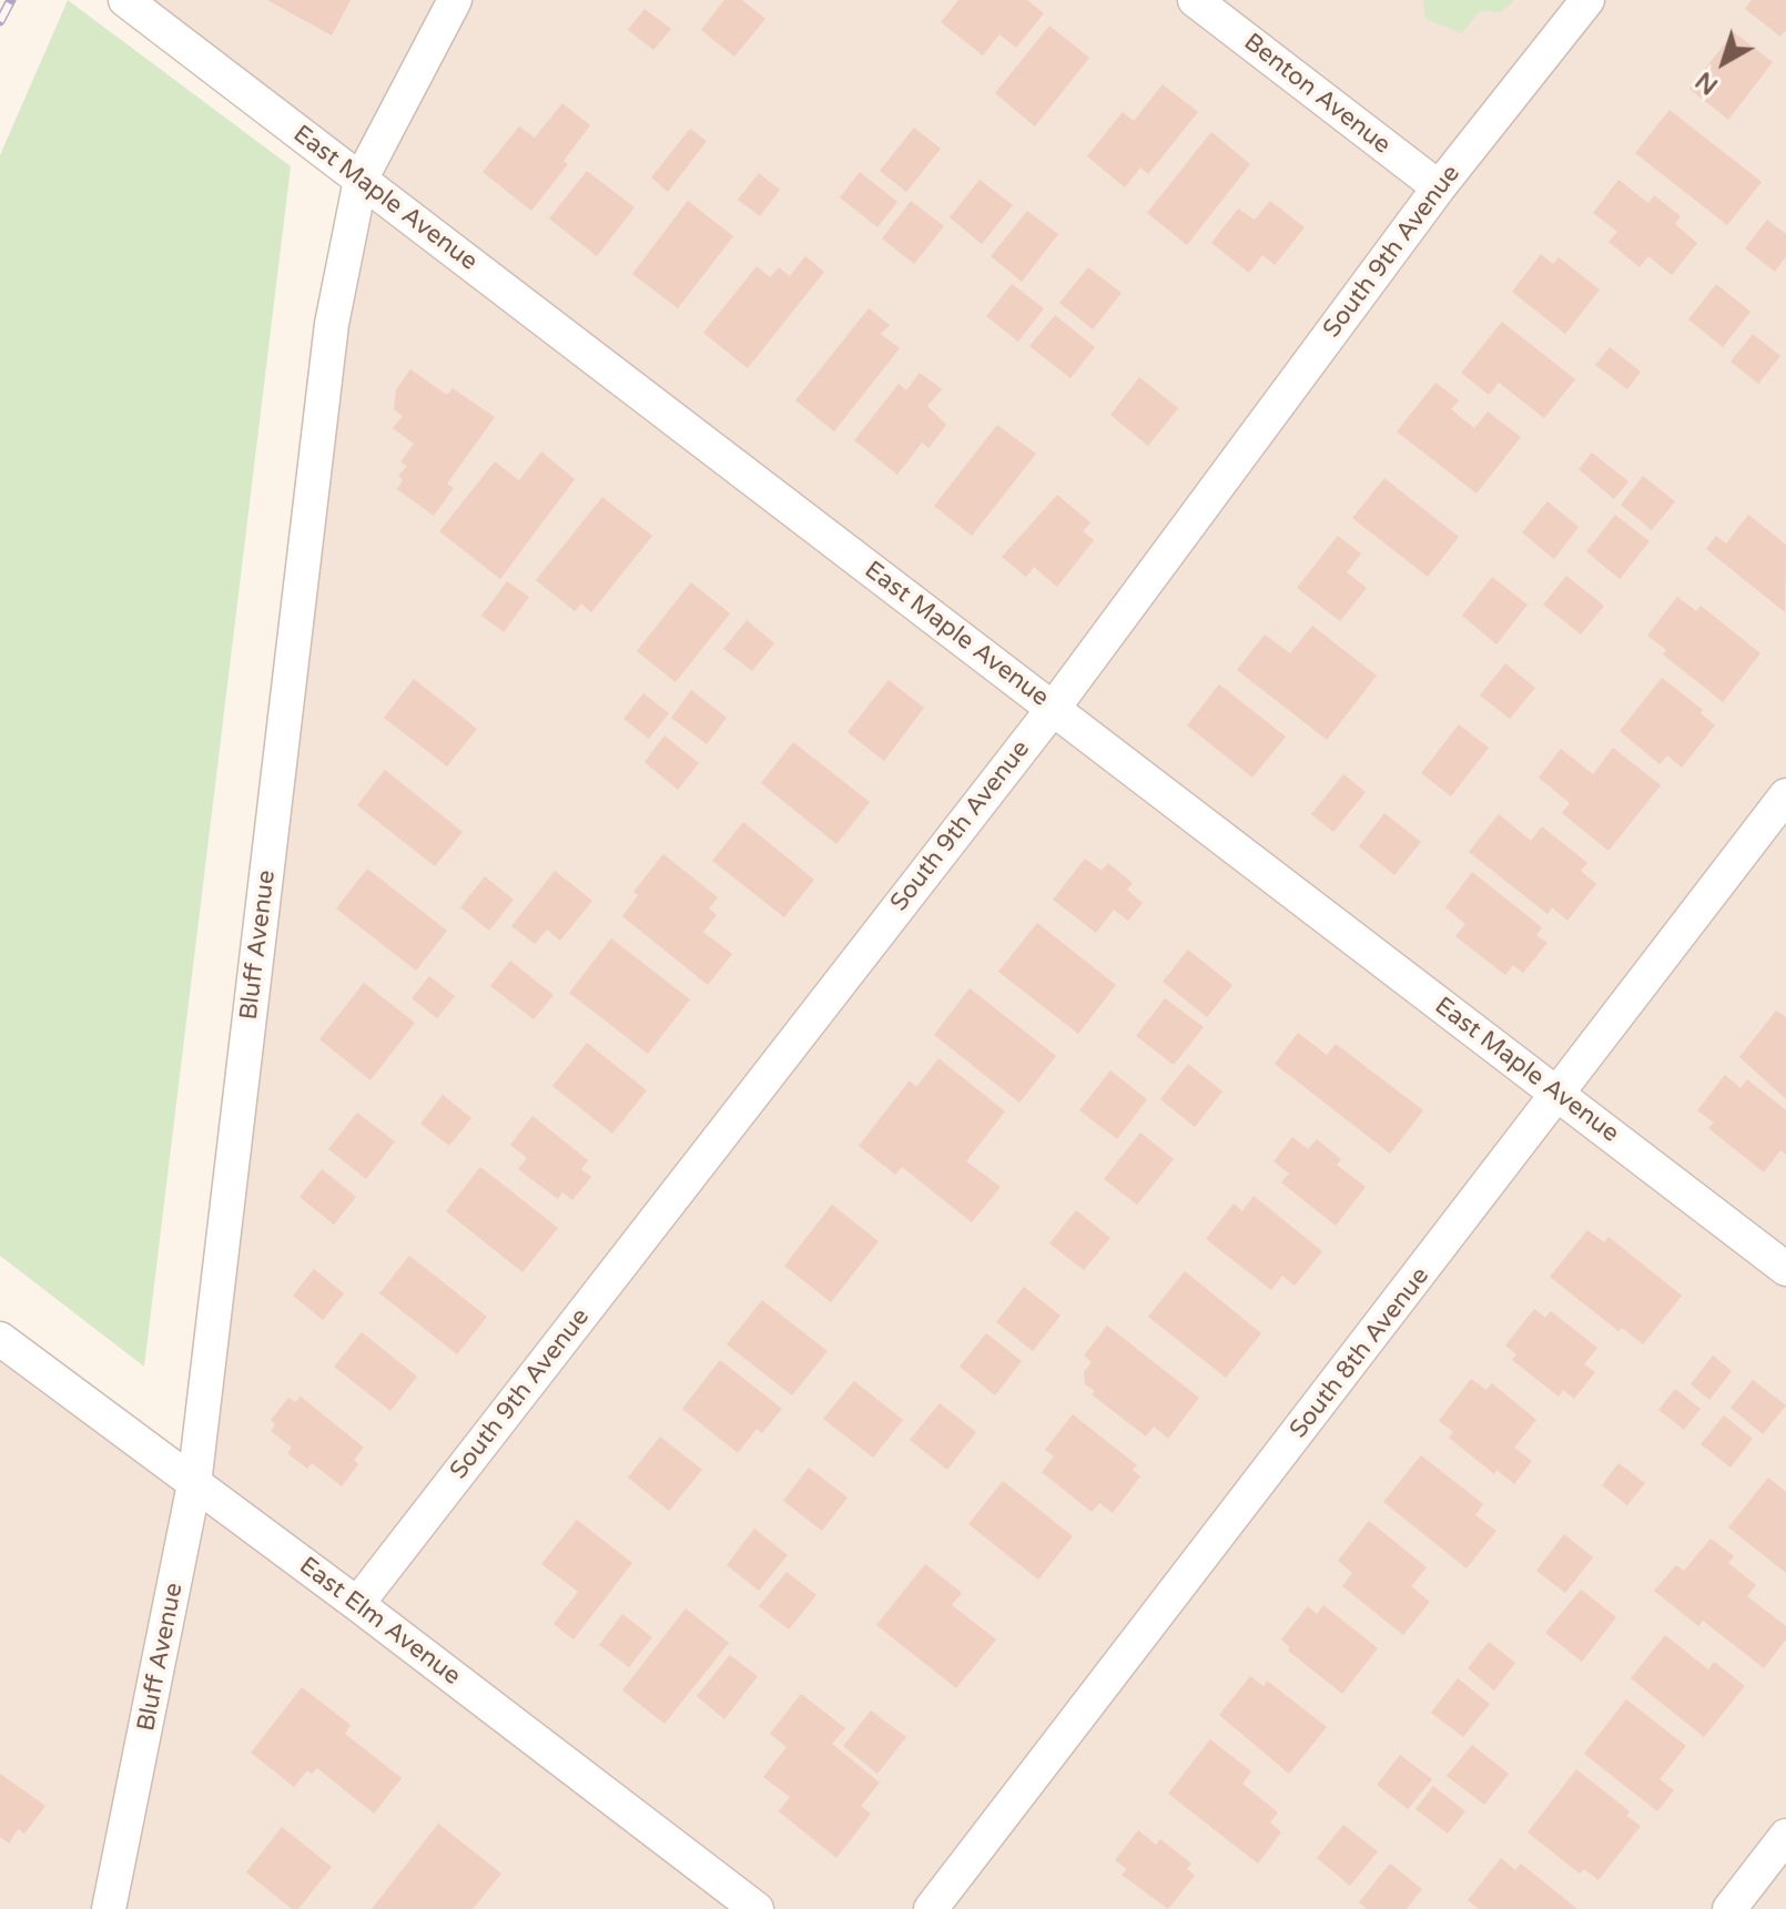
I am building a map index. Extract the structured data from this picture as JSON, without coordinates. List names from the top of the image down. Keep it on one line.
{"streets":{"street":["Benton Avenue","East Maple Avenue","South 9th Avenue","Bluff Avenue","South 8th Avenue","East Elm Avenue"]},"crossings":[["Benton Avenue","South 9th Avenue"],["East Maple Avenue","South 9th Avenue"],["East Maple Avenue","Bluff Avenue"],["East Maple Avenue","South 8th Avenue"],["South 9th Avenue","East Elm Avenue"],["Bluff Avenue","East Elm Avenue"]],"north":"bottom left"}
